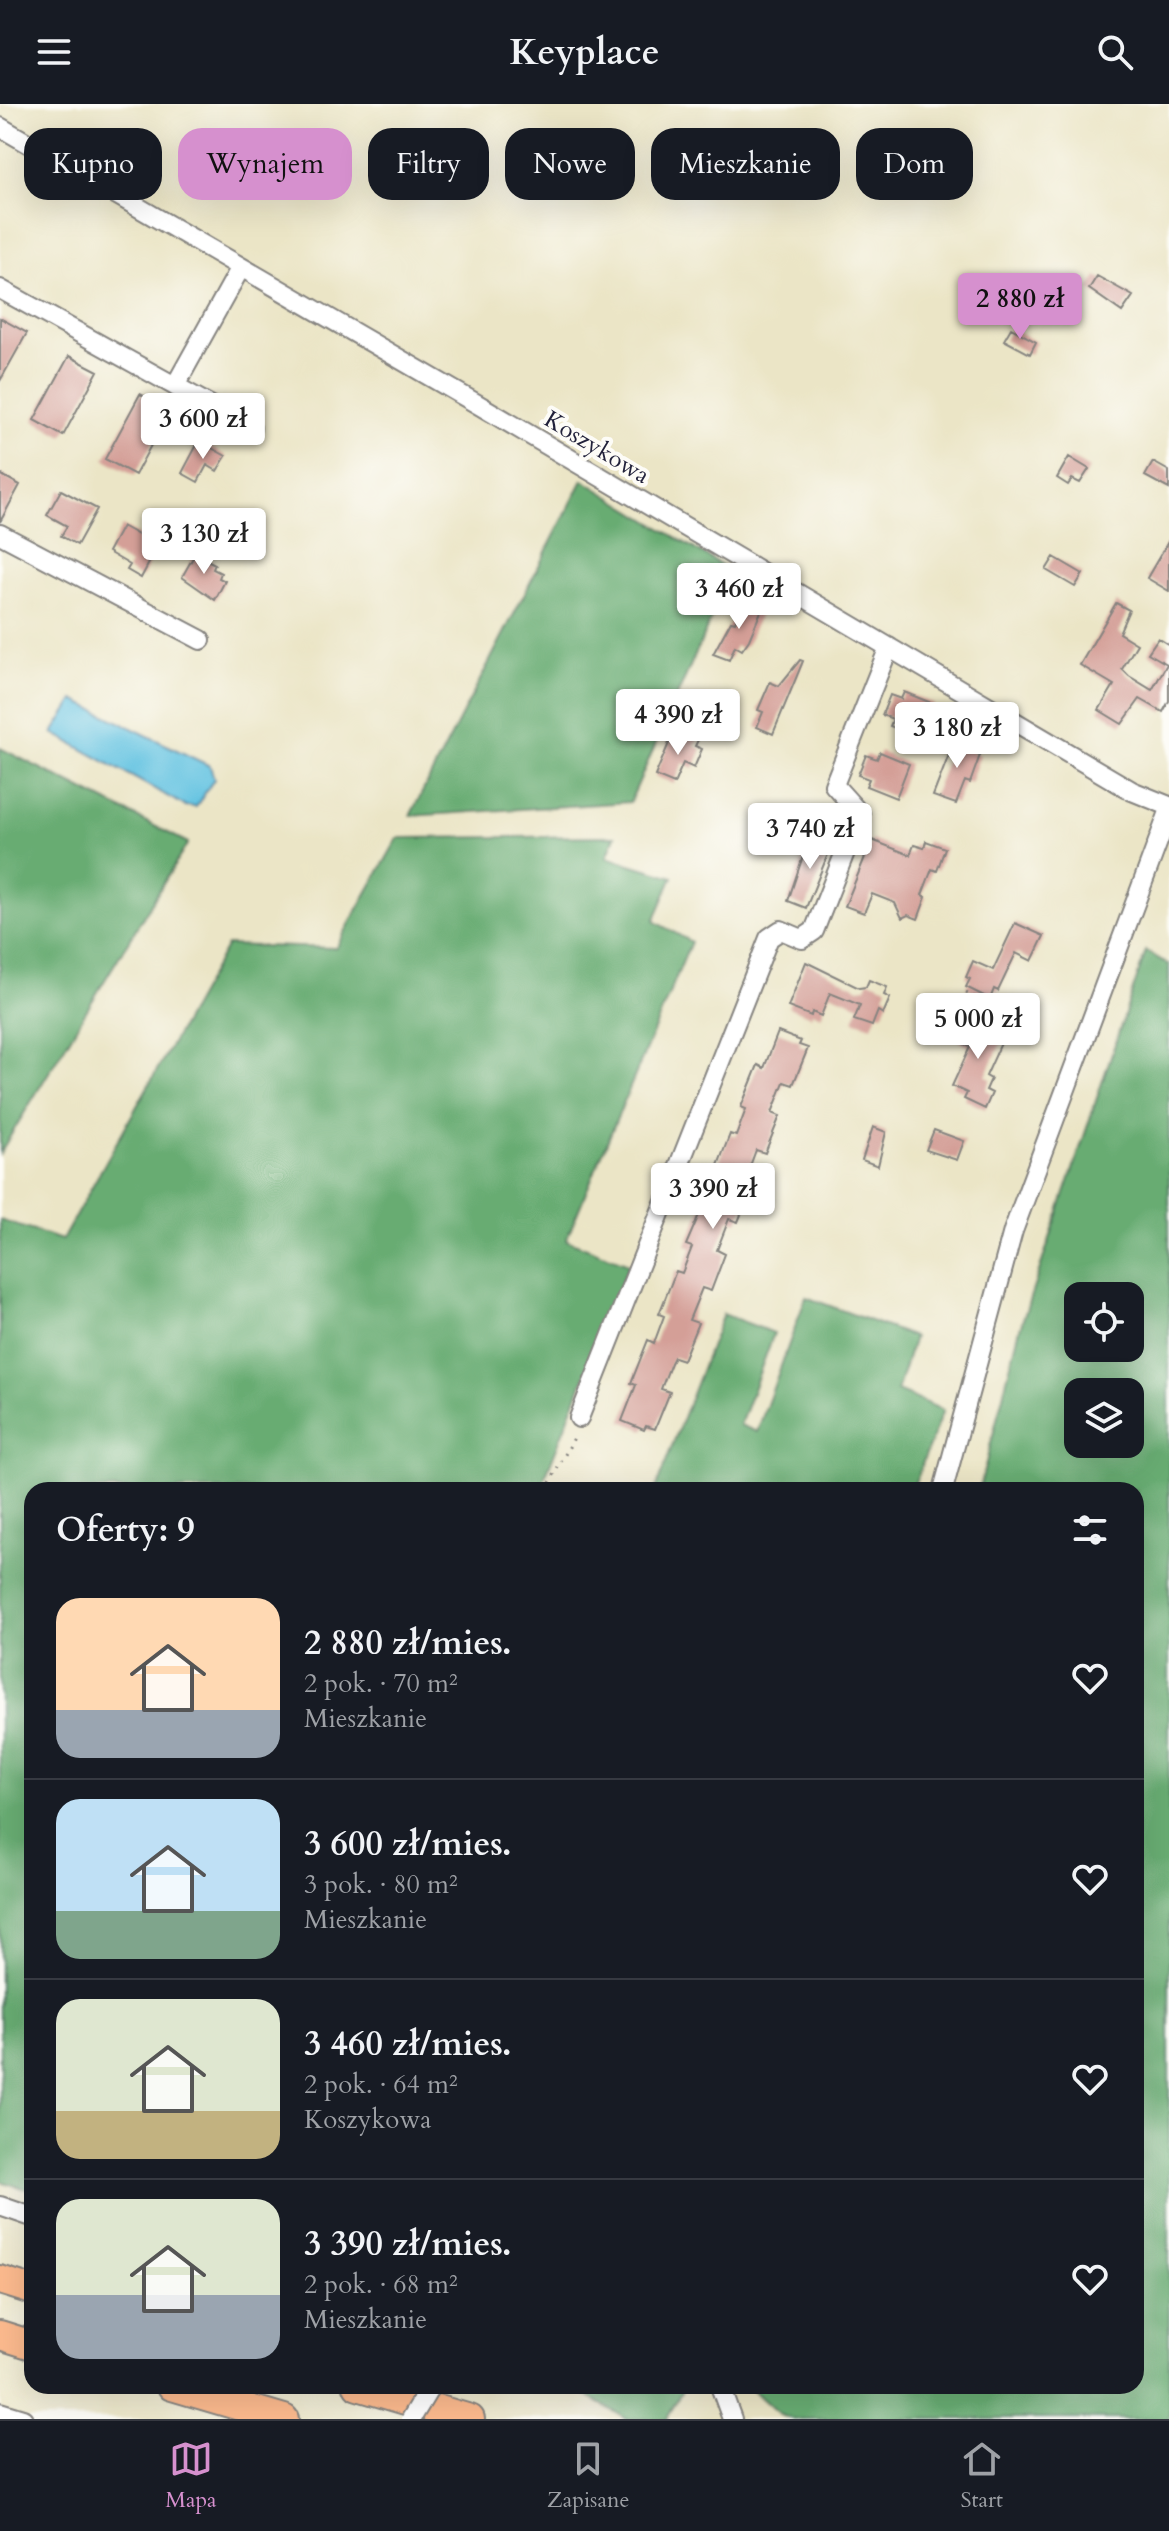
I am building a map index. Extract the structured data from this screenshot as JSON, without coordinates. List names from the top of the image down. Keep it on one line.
{"streets":{"street":["Koszykowa"]},"page":{"header":"Keyplace","chip":["Kupno","Wynajem","Filtry","Nowe","Mieszkanie","Dom"],"price":["2 880 zł","3 600 zł","3 130 zł","3 460 zł","4 390 zł","3 180 zł","3 740 zł","5 000 zł","3 390 zł"],"heading":"Oferty: 9","list":[{"name":"2 880 zł/mies.","note":"2 pok. · 70 m² · Mieszkanie"},{"name":"3 600 zł/mies.","note":"3 pok. · 80 m² · Mieszkanie"},{"name":"3 460 zł/mies.","note":"2 pok. · 64 m² · Koszykowa"},{"name":"3 390 zł/mies.","note":"2 pok. · 68 m² · Mieszkanie"}],"tabs":["Mapa","Zapisane","Start"]}}
